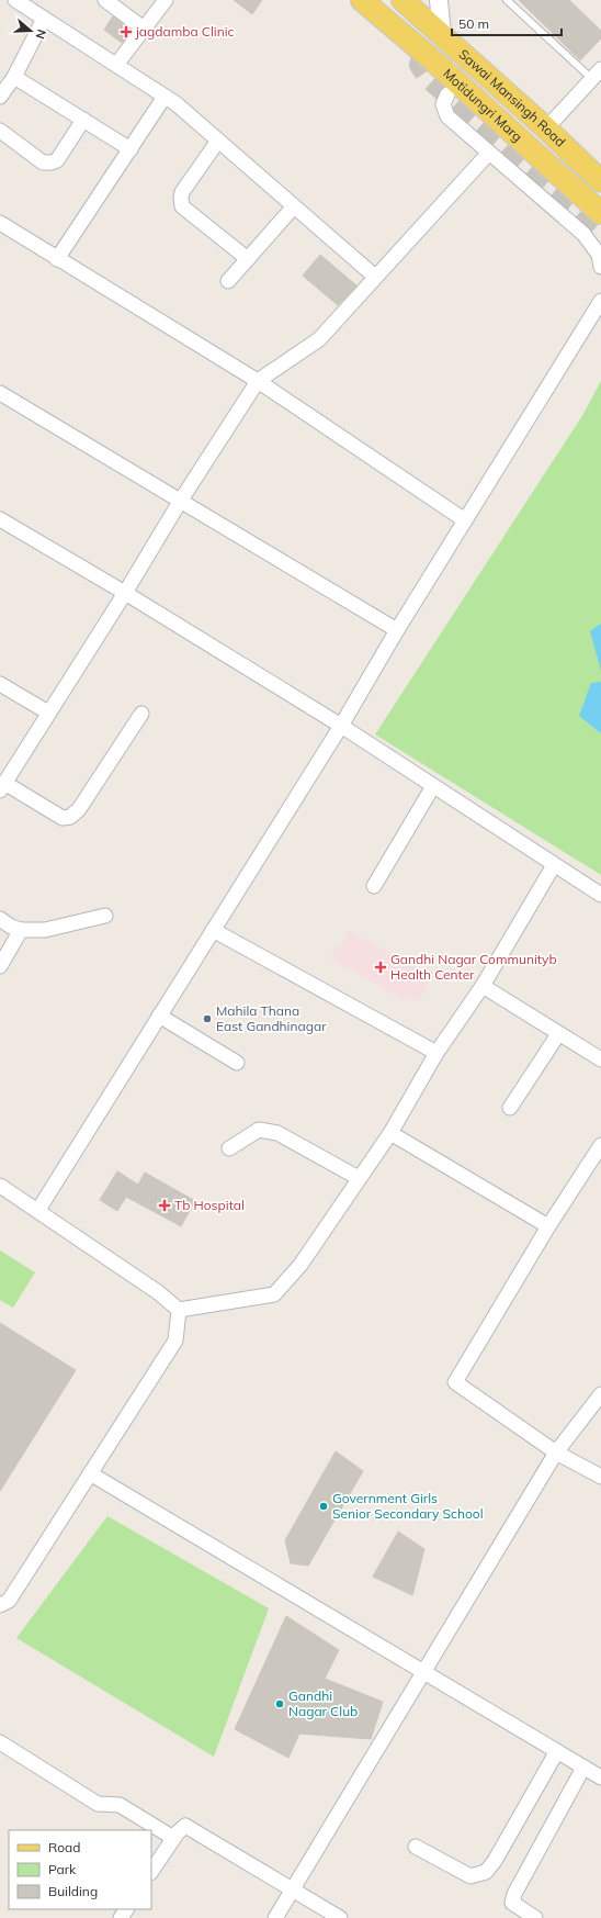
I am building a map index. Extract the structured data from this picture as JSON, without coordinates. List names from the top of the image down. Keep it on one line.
{"streets":{"main road":["Sawai Mansingh Road","Motidungri Marg"]},"places":{"health":["jagdamba Clinic","Gandhi Nagar Communityb Health Center","Tb Hospital"],"other":["Mahila Thana East Gandhinagar","Government Girls Senior Secondary School","Gandhi Nagar Club"]},"legend":["Road","Park","Building"],"scale_bar":"50 m","north":"right"}
